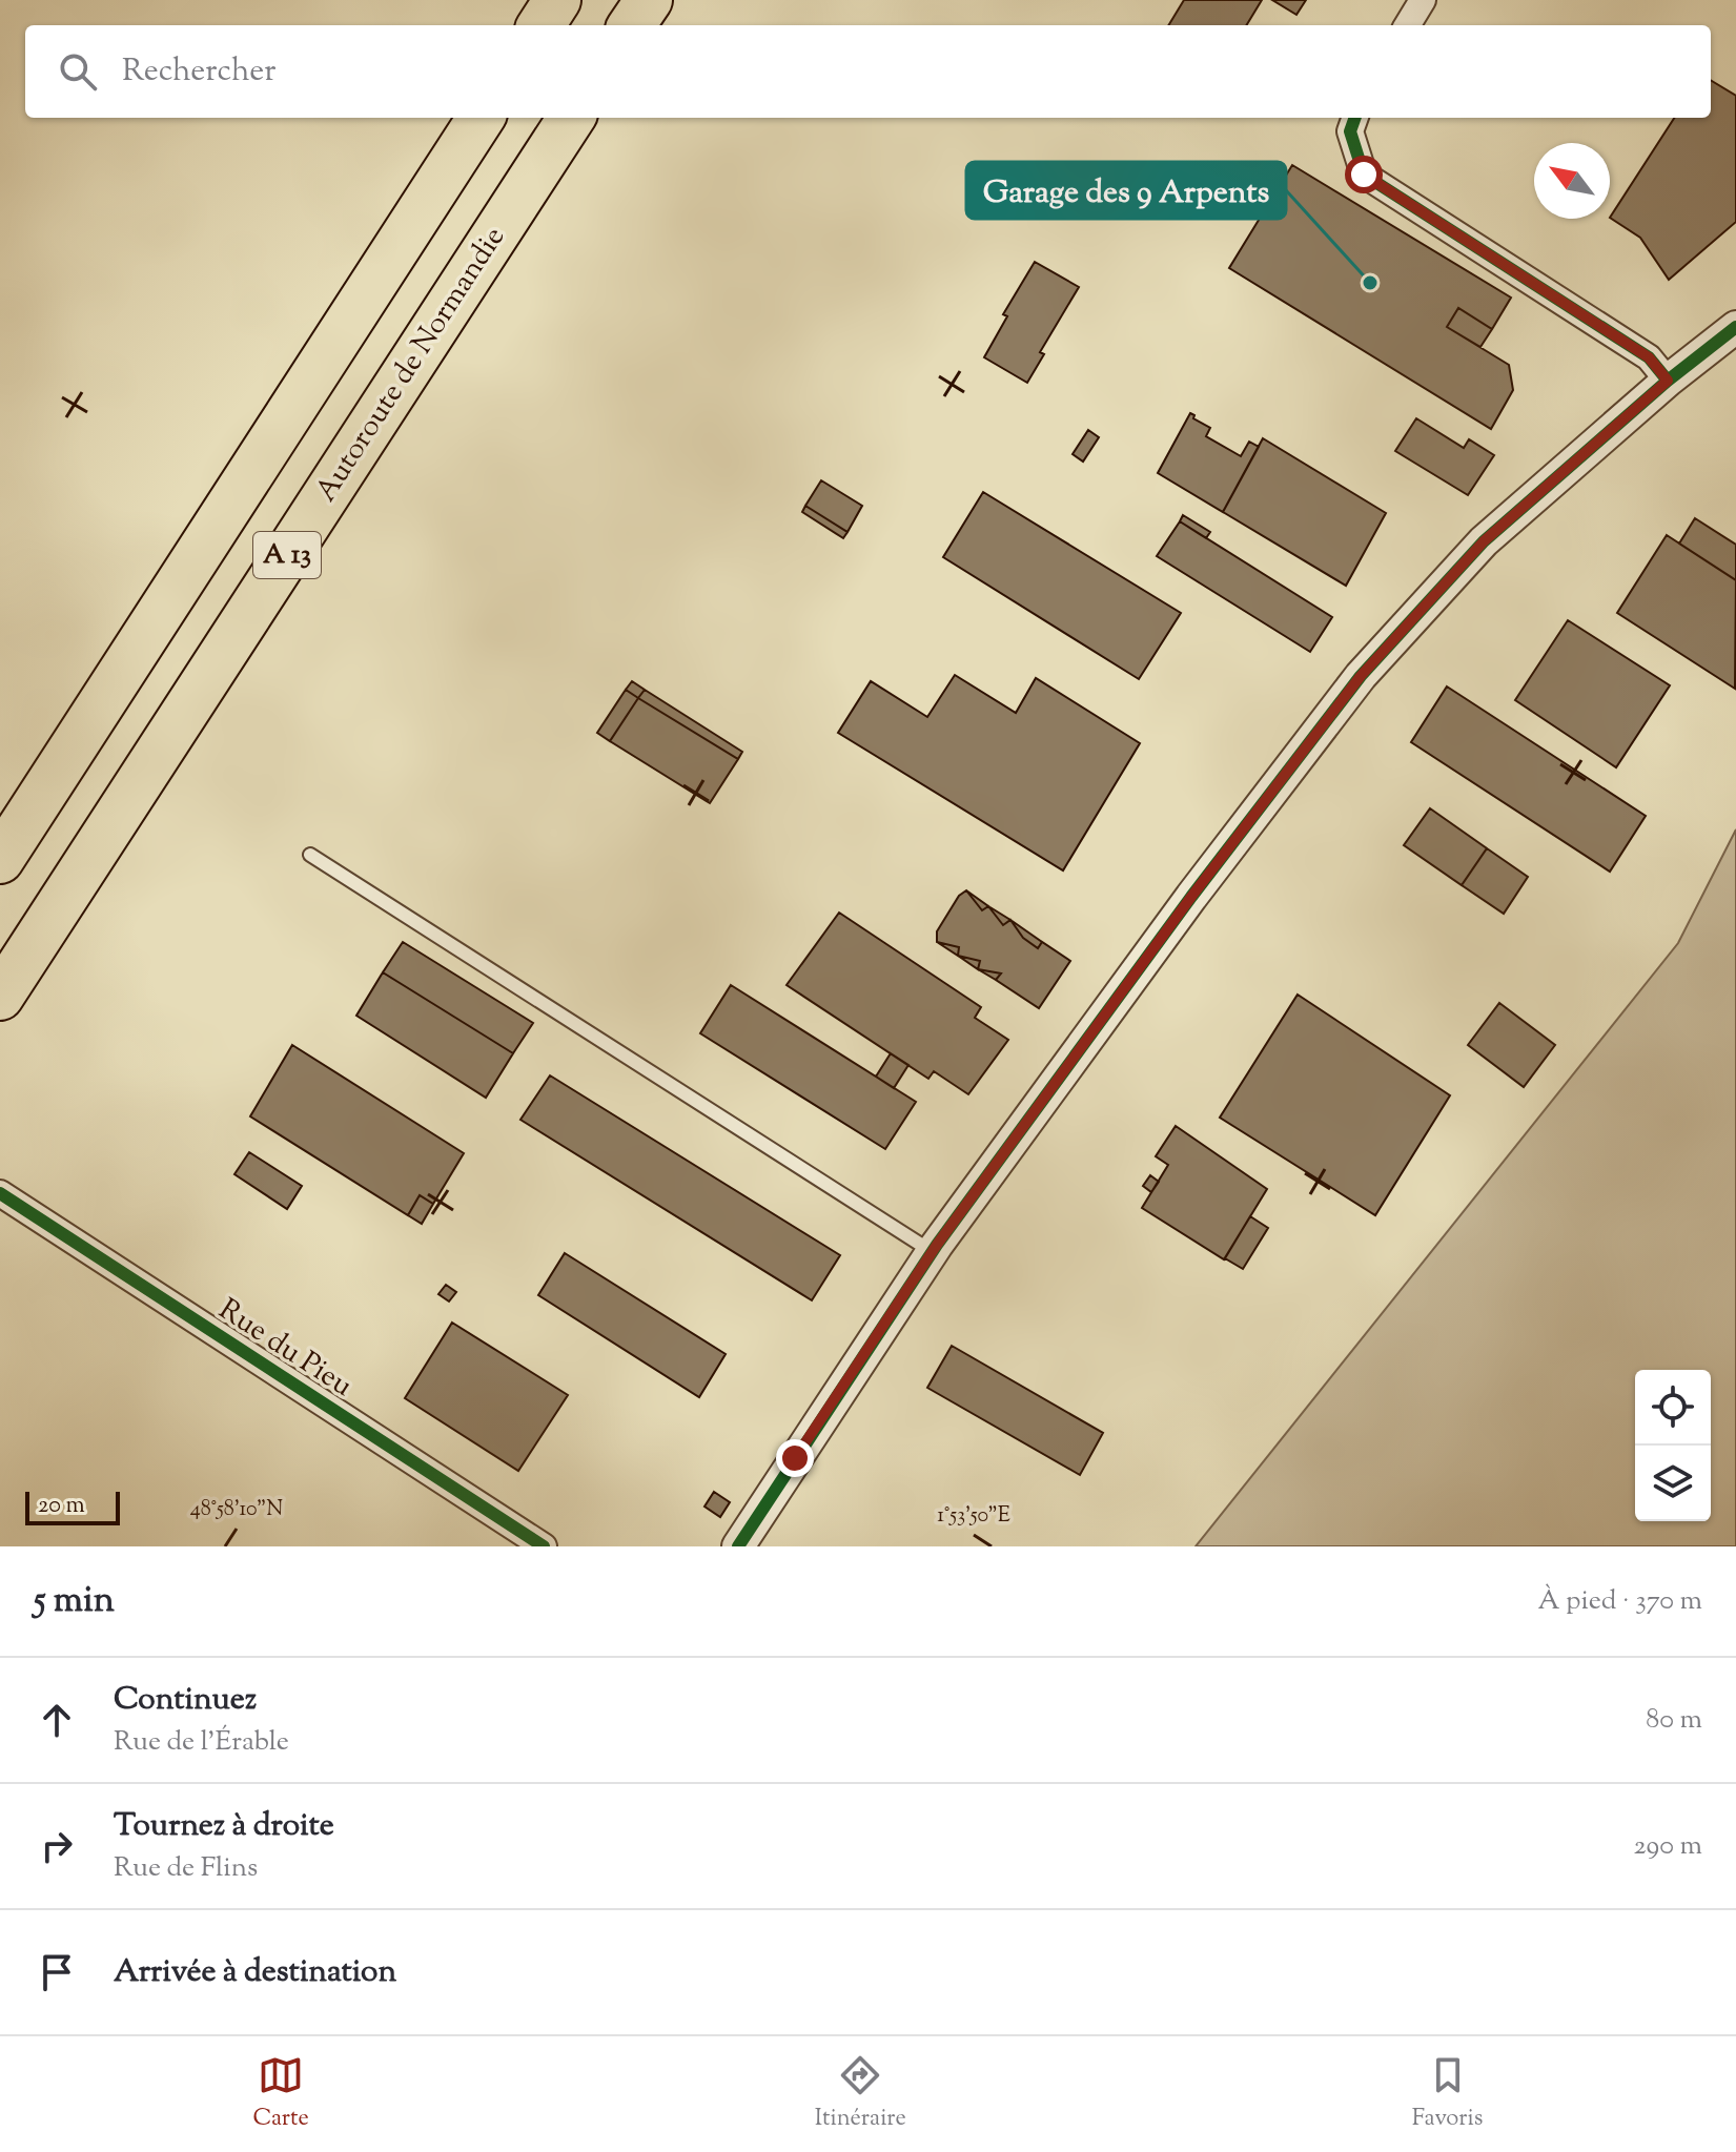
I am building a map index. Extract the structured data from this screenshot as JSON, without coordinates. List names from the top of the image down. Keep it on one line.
{"streets":{"highway":["Autoroute de Normandie","A 13"],"street":["Rue du Pieu"]},"places":["Garage des 9 Arpents"],"scale_bar":"20 m","north":"top left","page":{"search":"Rechercher","scale":"20 m","heading":["5 min","À pied · 370 m"],"list":[["Continuez","Rue de l'Érable","80 m"],["Tournez à droite","Rue de Flins","290 m"],"Arrivée à destination"],"nav":["Carte","Itinéraire","Favoris"]},"coordinates":["48°58'10\"N","1°53'50\"E"]}
